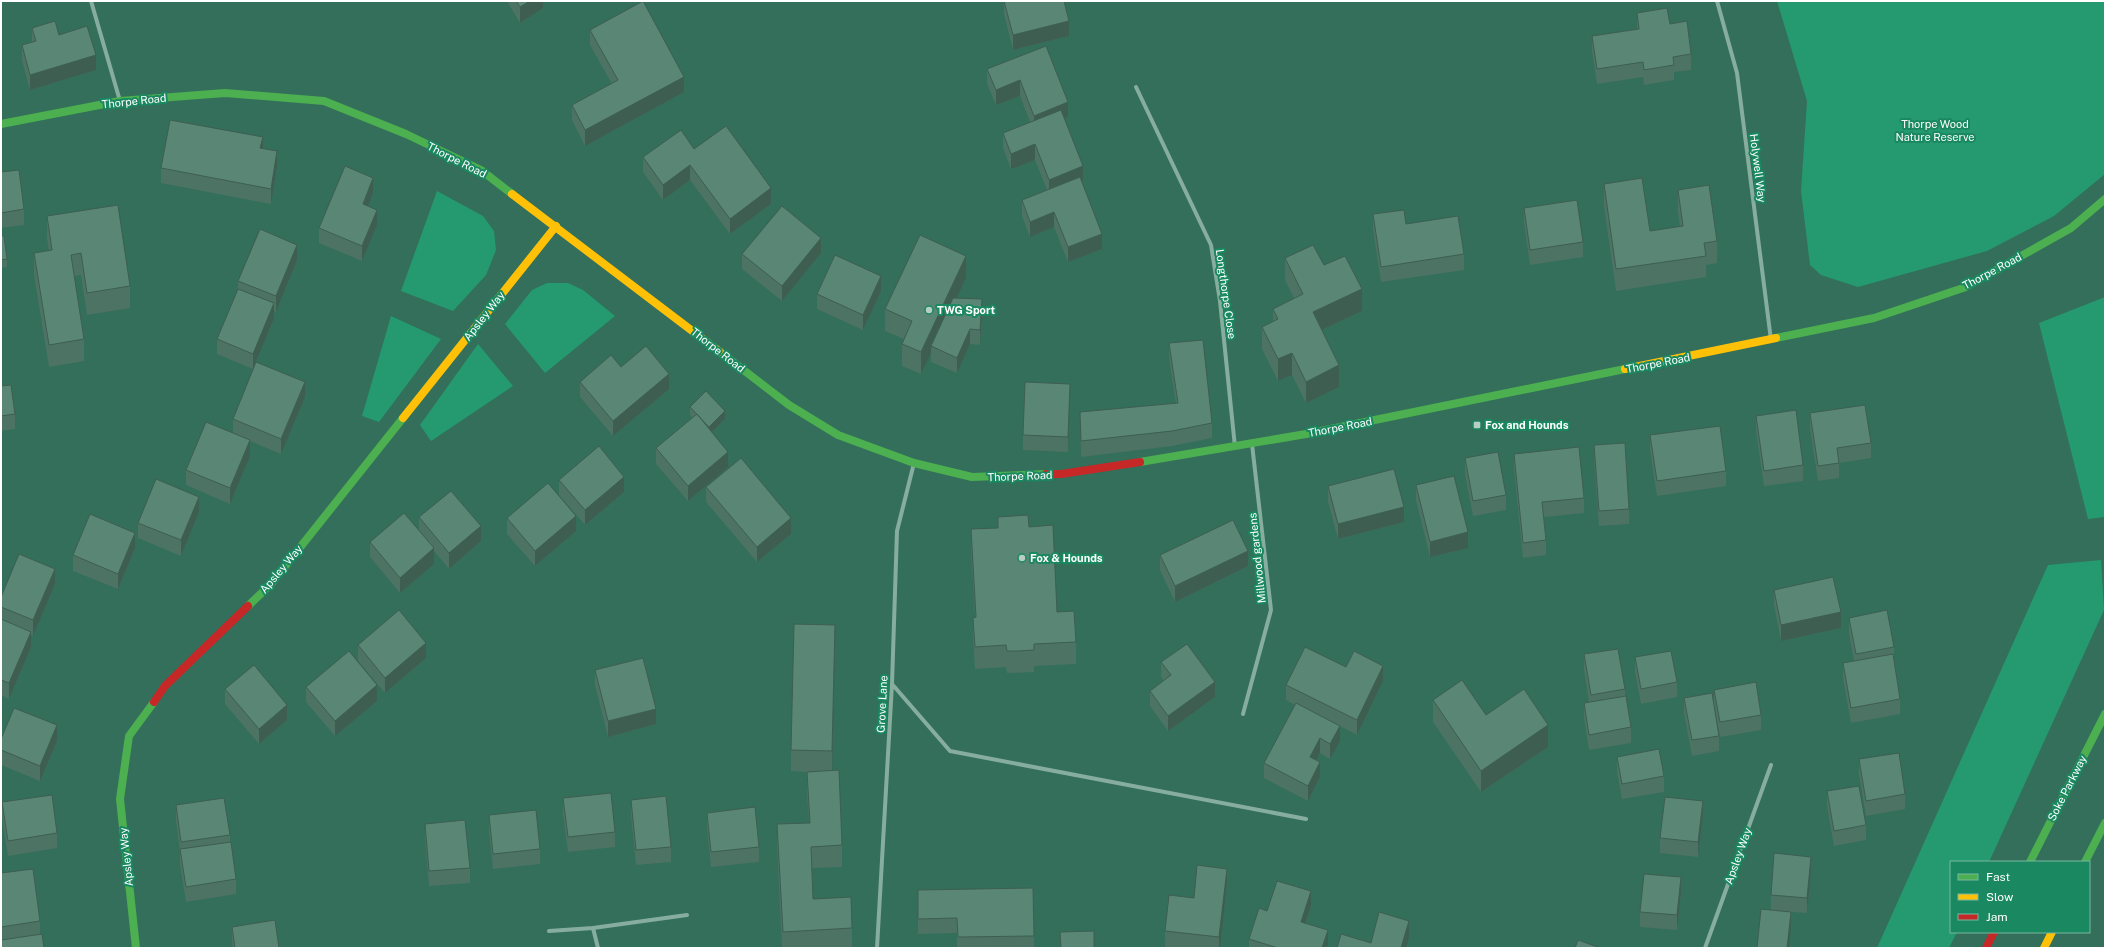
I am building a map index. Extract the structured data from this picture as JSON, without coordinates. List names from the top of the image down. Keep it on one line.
{"streets":{"main road":["Thorpe Road","Apsley Way","Soke Parkway"],"street":["Holywell Way","Longthorpe Close","Millwood gardens","Grove Lane"]},"crossings":[["Thorpe Road","Holywell Way"],["Thorpe Road","Longthorpe Close"],["Thorpe Road","Apsley Way"],["Thorpe Road","Millwood gardens"],["Thorpe Road","Grove Lane"]],"parks":["Thorpe Wood Nature Reserve"],"places":{"other":["TWG Sport","Fox & Hounds"],"transit":["Fox and Hounds"]},"legend":["Fast","Slow","Jam"]}
